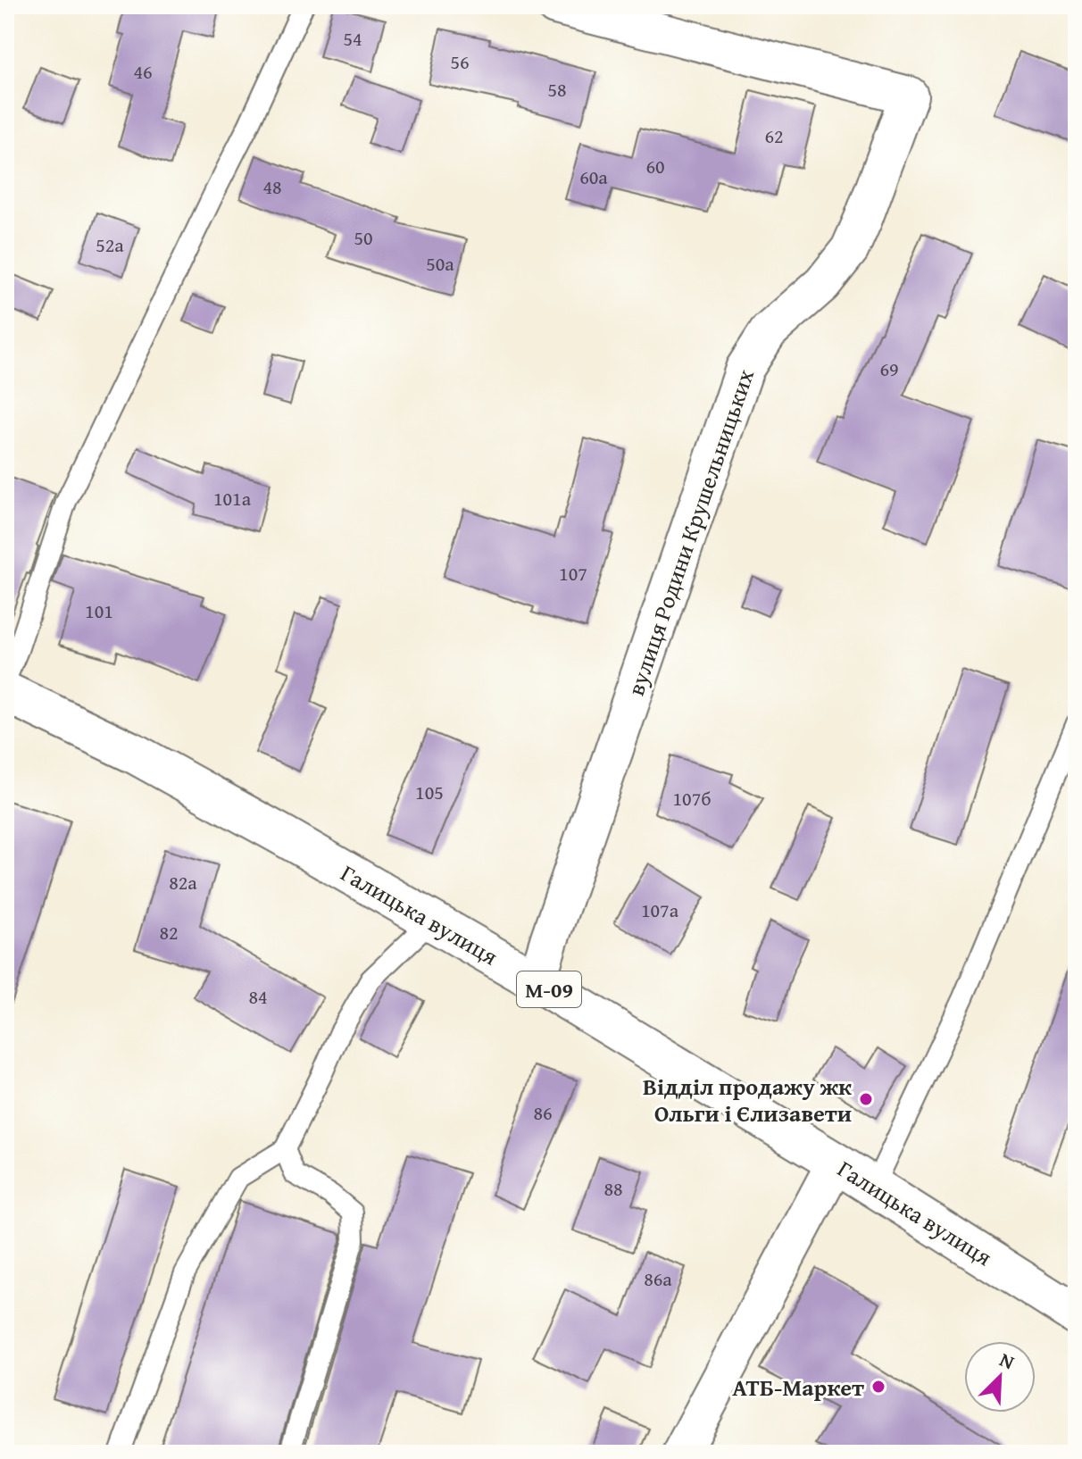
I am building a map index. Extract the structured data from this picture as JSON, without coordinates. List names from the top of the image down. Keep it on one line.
{"streets":{"main road":["Галицька вулиця","М-09"],"street":["вулиця Родини Крушельницьких"]},"crossings":[["вулиця Родини Крушельницьких","Галицька вулиця"]],"places":["Відділ продажу жк Ольги і Єлизавети","ATБ-Маркет"],"house_numbers":["54","56","46","58","62","60","60а","48","50","52а","50а","69","101а","107","101","105","107б","82а","107а","82","84","86","88","86а"],"north":"top right"}
